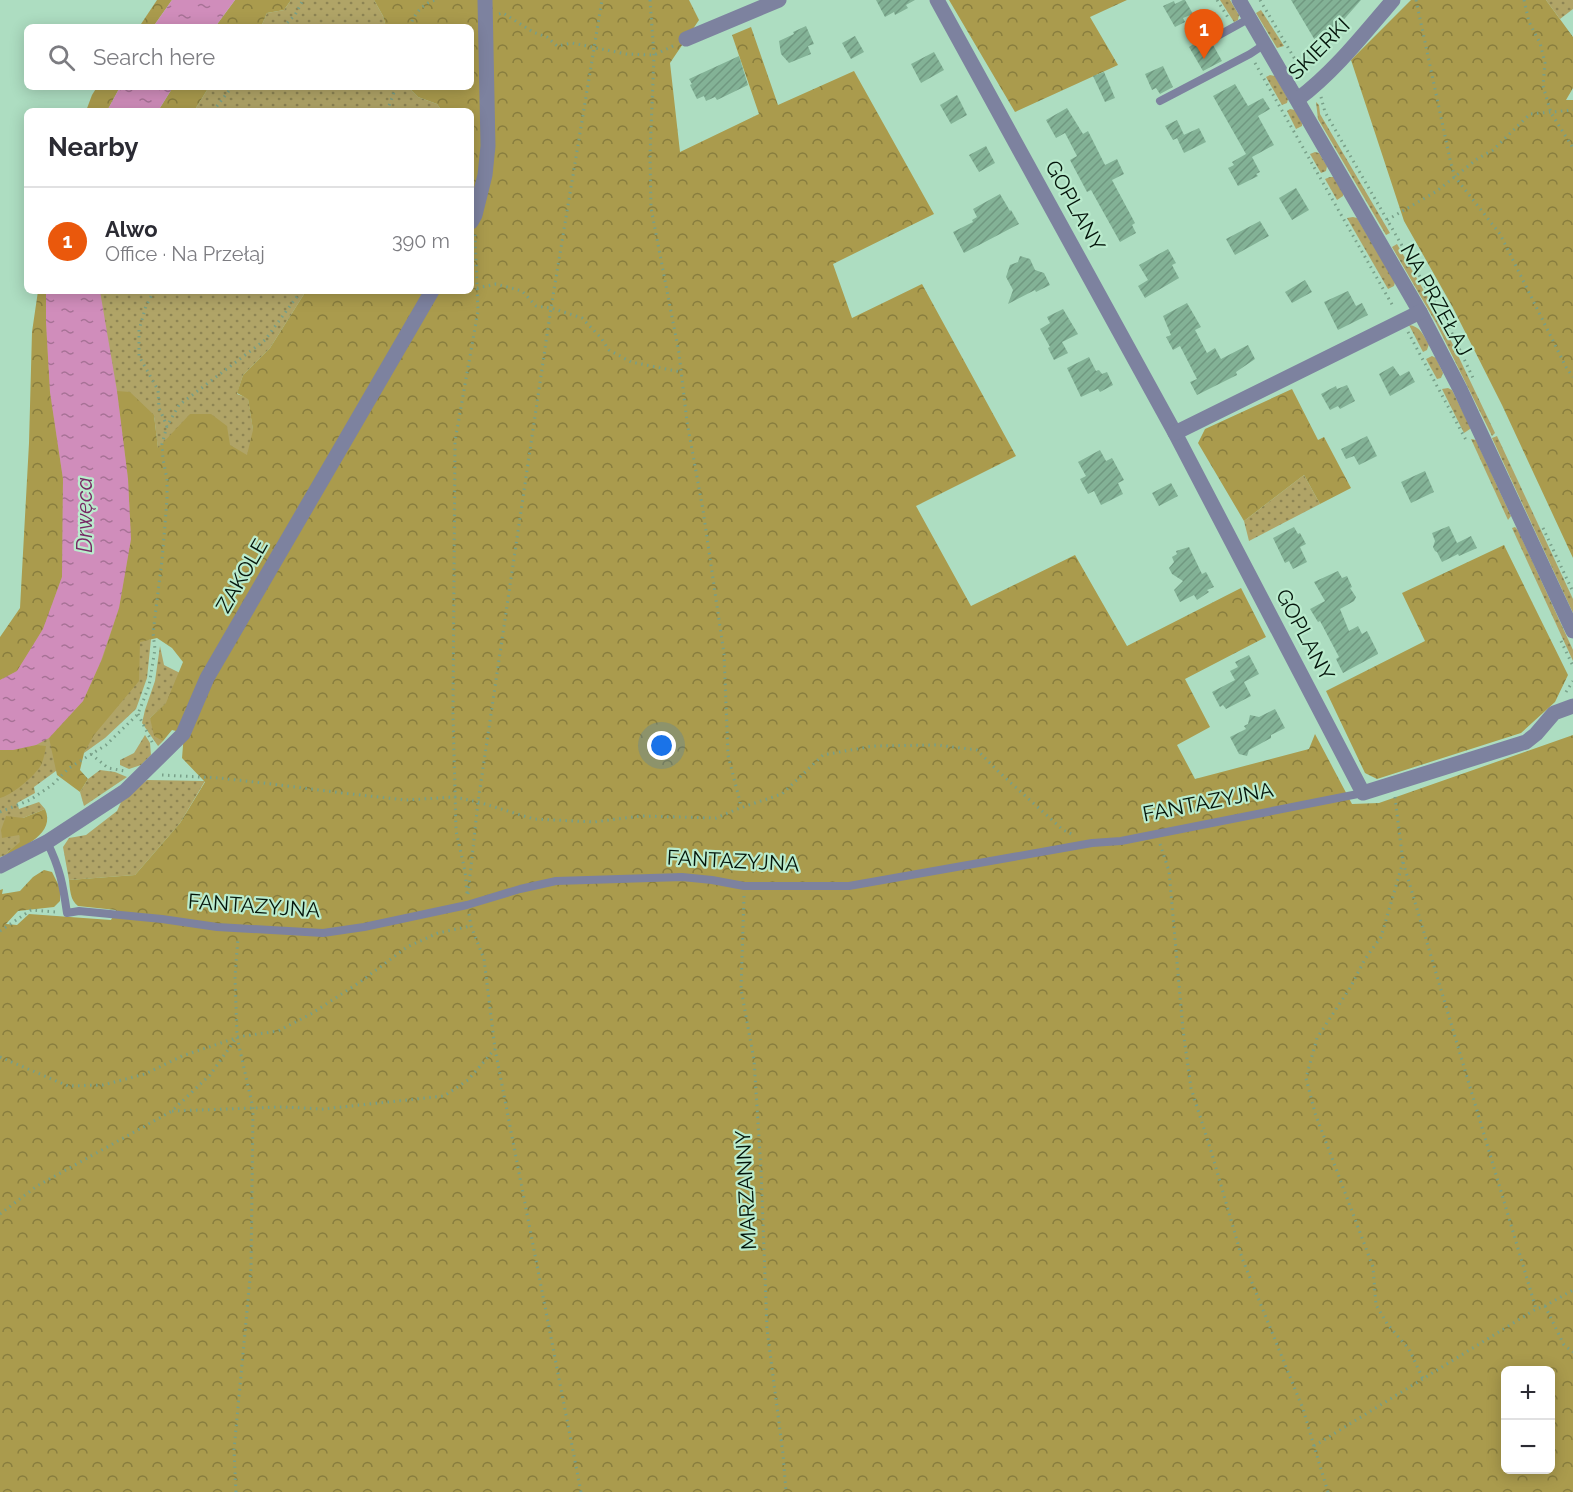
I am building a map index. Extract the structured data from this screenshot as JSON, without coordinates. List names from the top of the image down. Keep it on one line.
{"streets":{"street":["SKIERKI","GOPLANY","NA PRZEŁAJ","ZAKOLE","FANTAZYJNA"],"path":["MARZANNY"]},"crossings":[["SKIERKI","NA PRZEŁAJ"],["GOPLANY","FANTAZYJNA"],["FANTAZYJNA","MARZANNY"]],"water":["Drwęca"],"page":{"pins":"1","search":"Search here","heading":"Nearby","list":[{"mark":"1","name":"Alwo","note":"Office · Na Przełaj","value":"390 m"}],"map_buttons":["+","−"]}}
